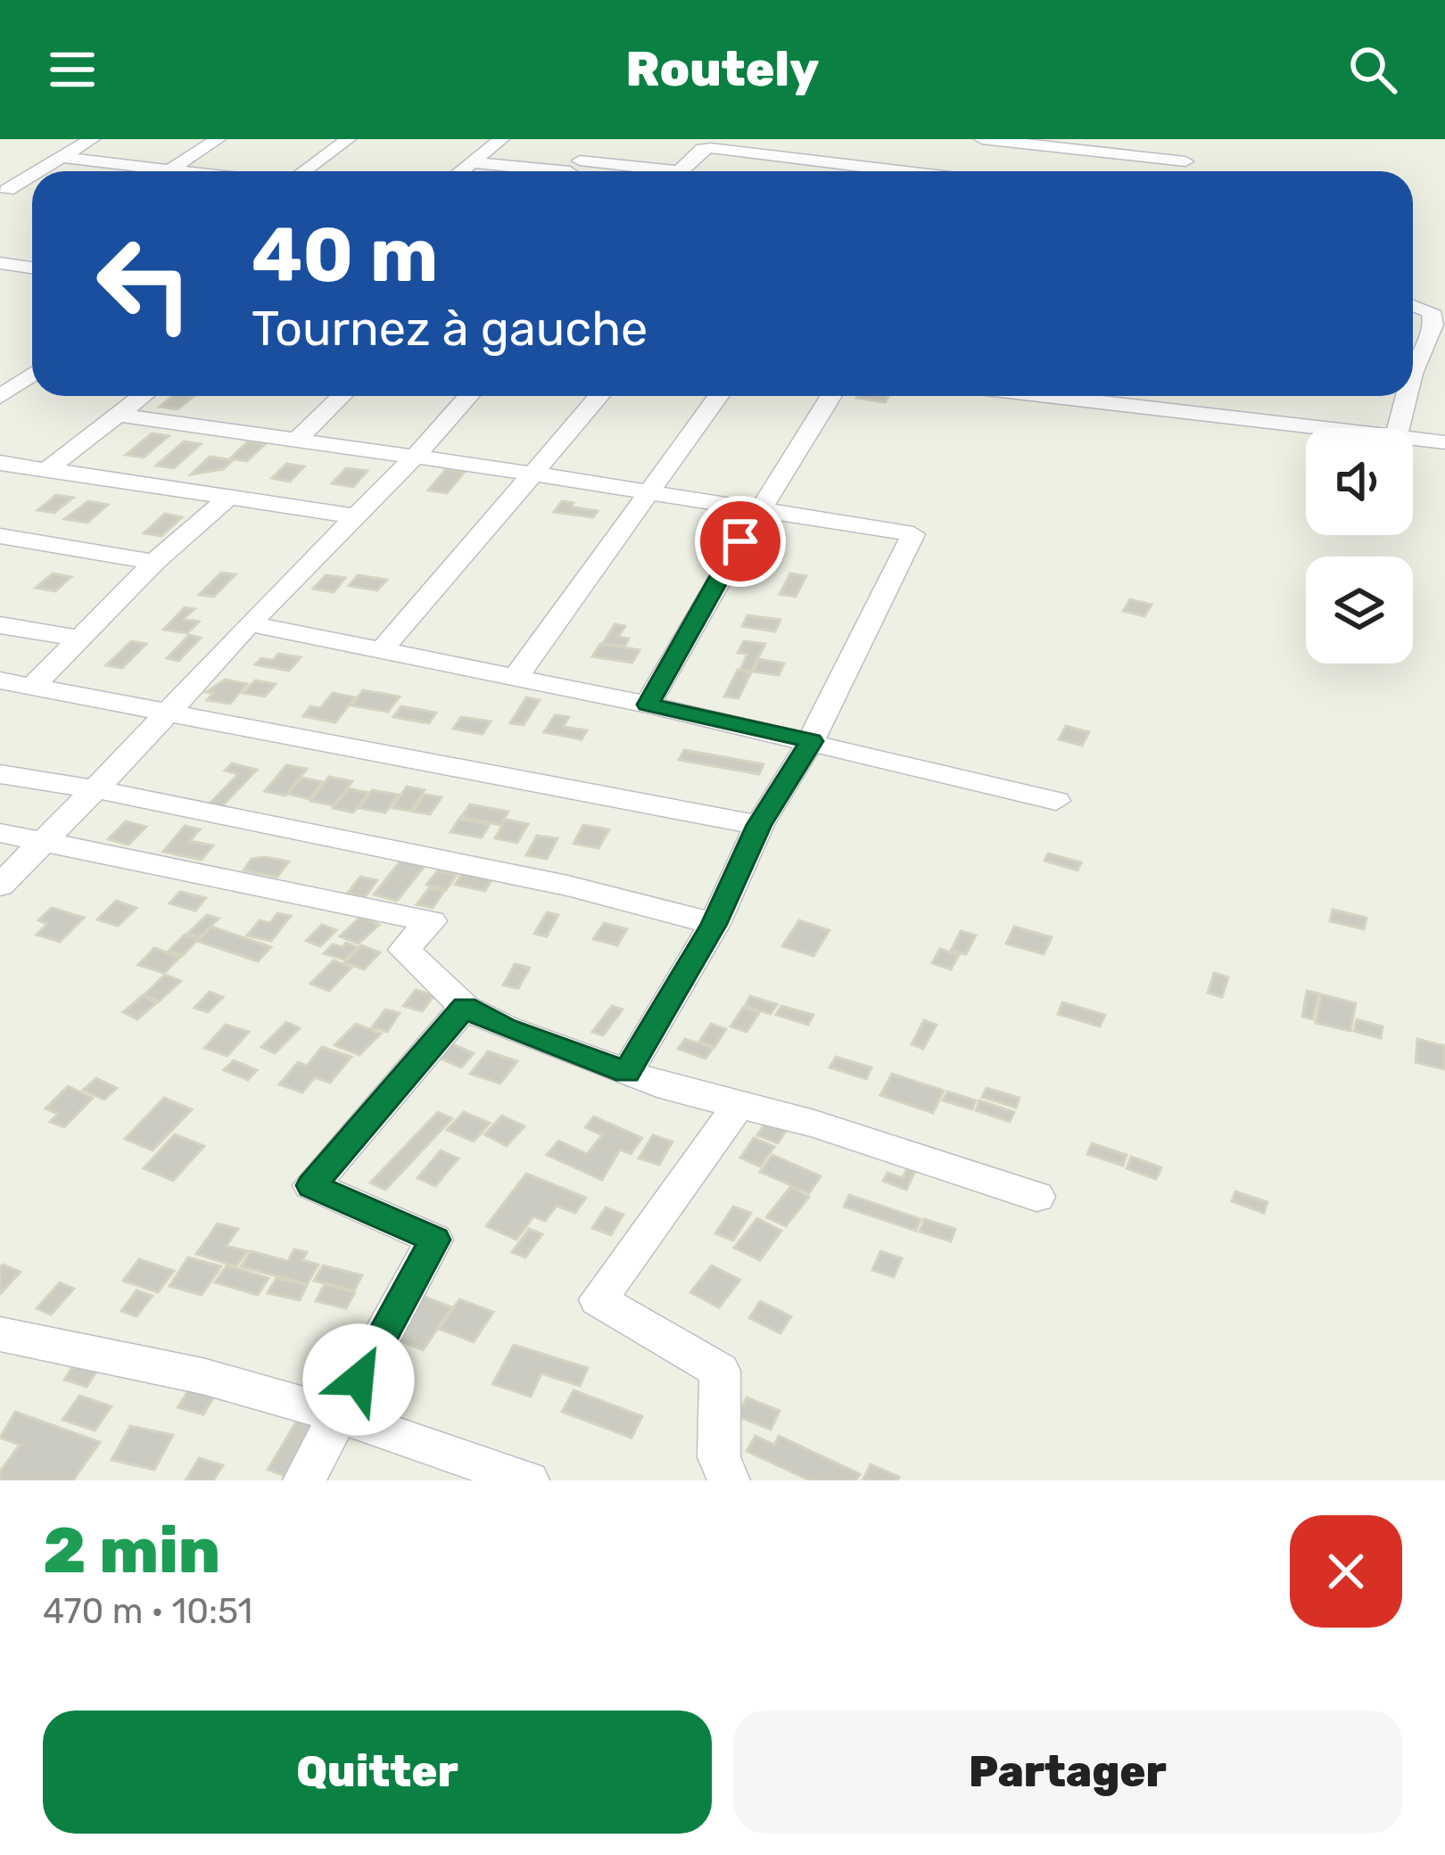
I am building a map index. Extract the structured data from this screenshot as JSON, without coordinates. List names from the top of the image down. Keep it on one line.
{"page":{"header":"Routely","turn":["40 m","Tournez à gauche"],"heading":["2 min","470 m · 10:51"],"buttons":["Quitter","Partager"]}}
